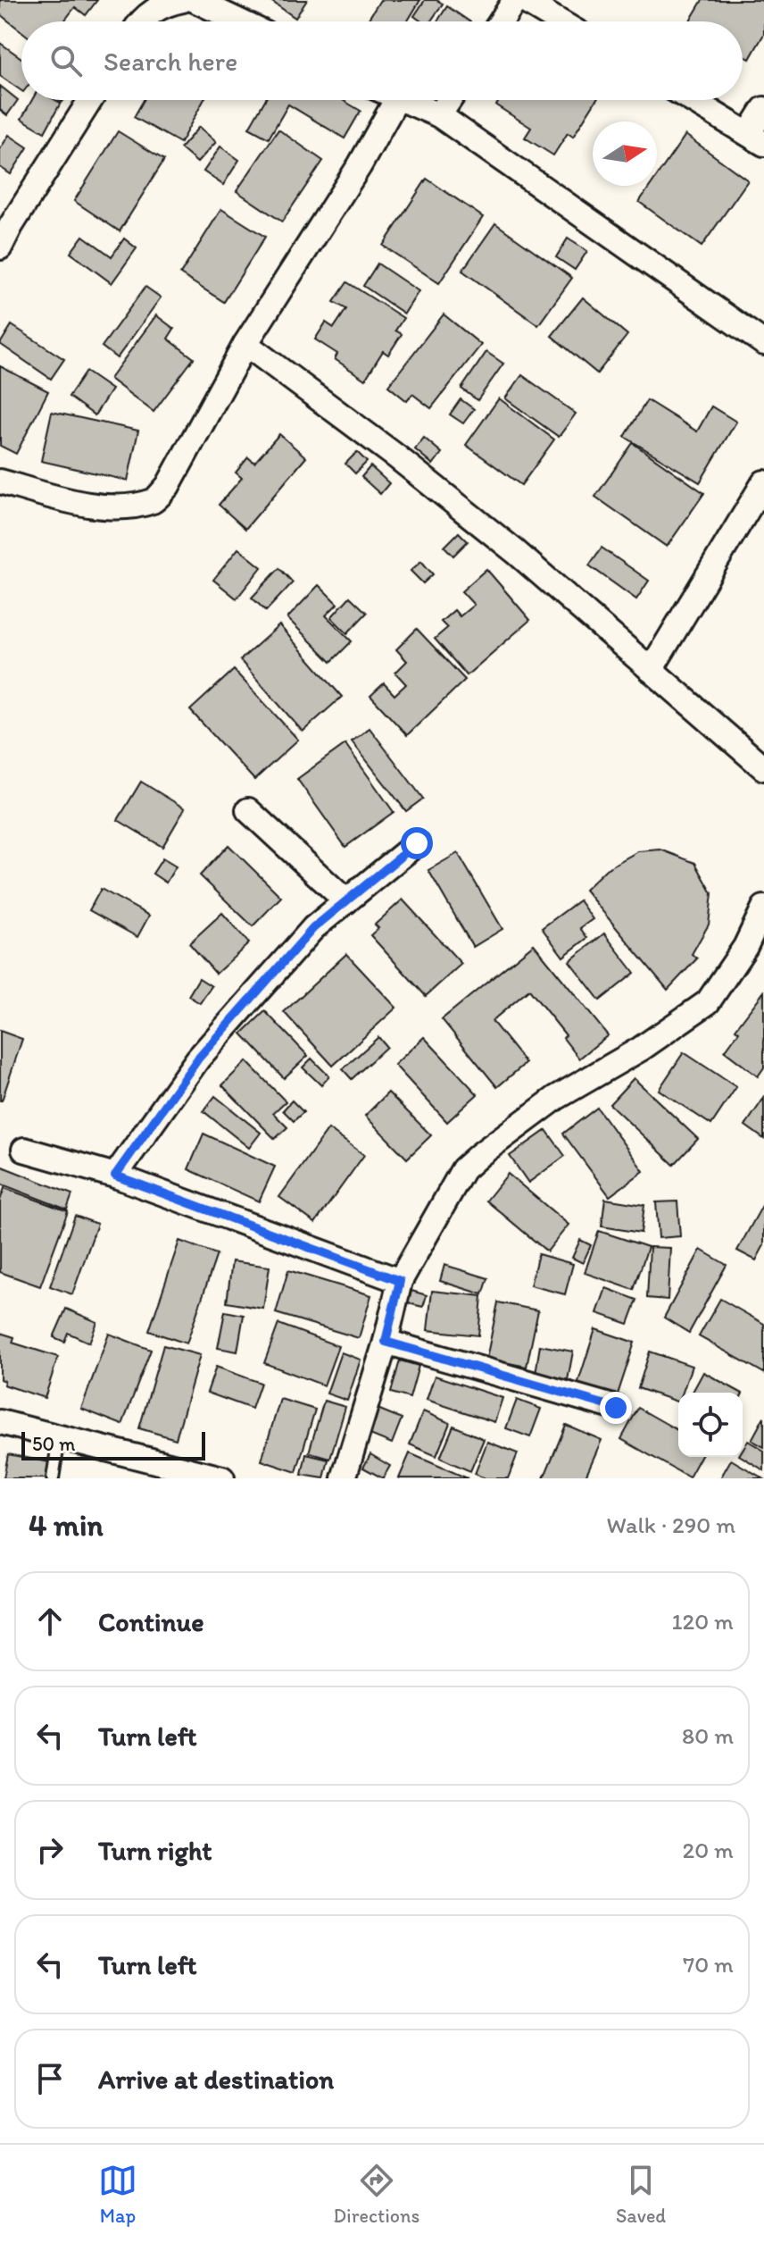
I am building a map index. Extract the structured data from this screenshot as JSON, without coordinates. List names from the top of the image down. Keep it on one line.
{"scale_bar":"50 m","north":"right","page":{"search":"Search here","scale":"50 m","heading":["4 min","Walk · 290 m"],"list":[["Continue","120 m"],["Turn left","80 m"],["Turn right","20 m"],["Turn left","70 m"],"Arrive at destination"],"nav":["Map","Directions","Saved"]}}
